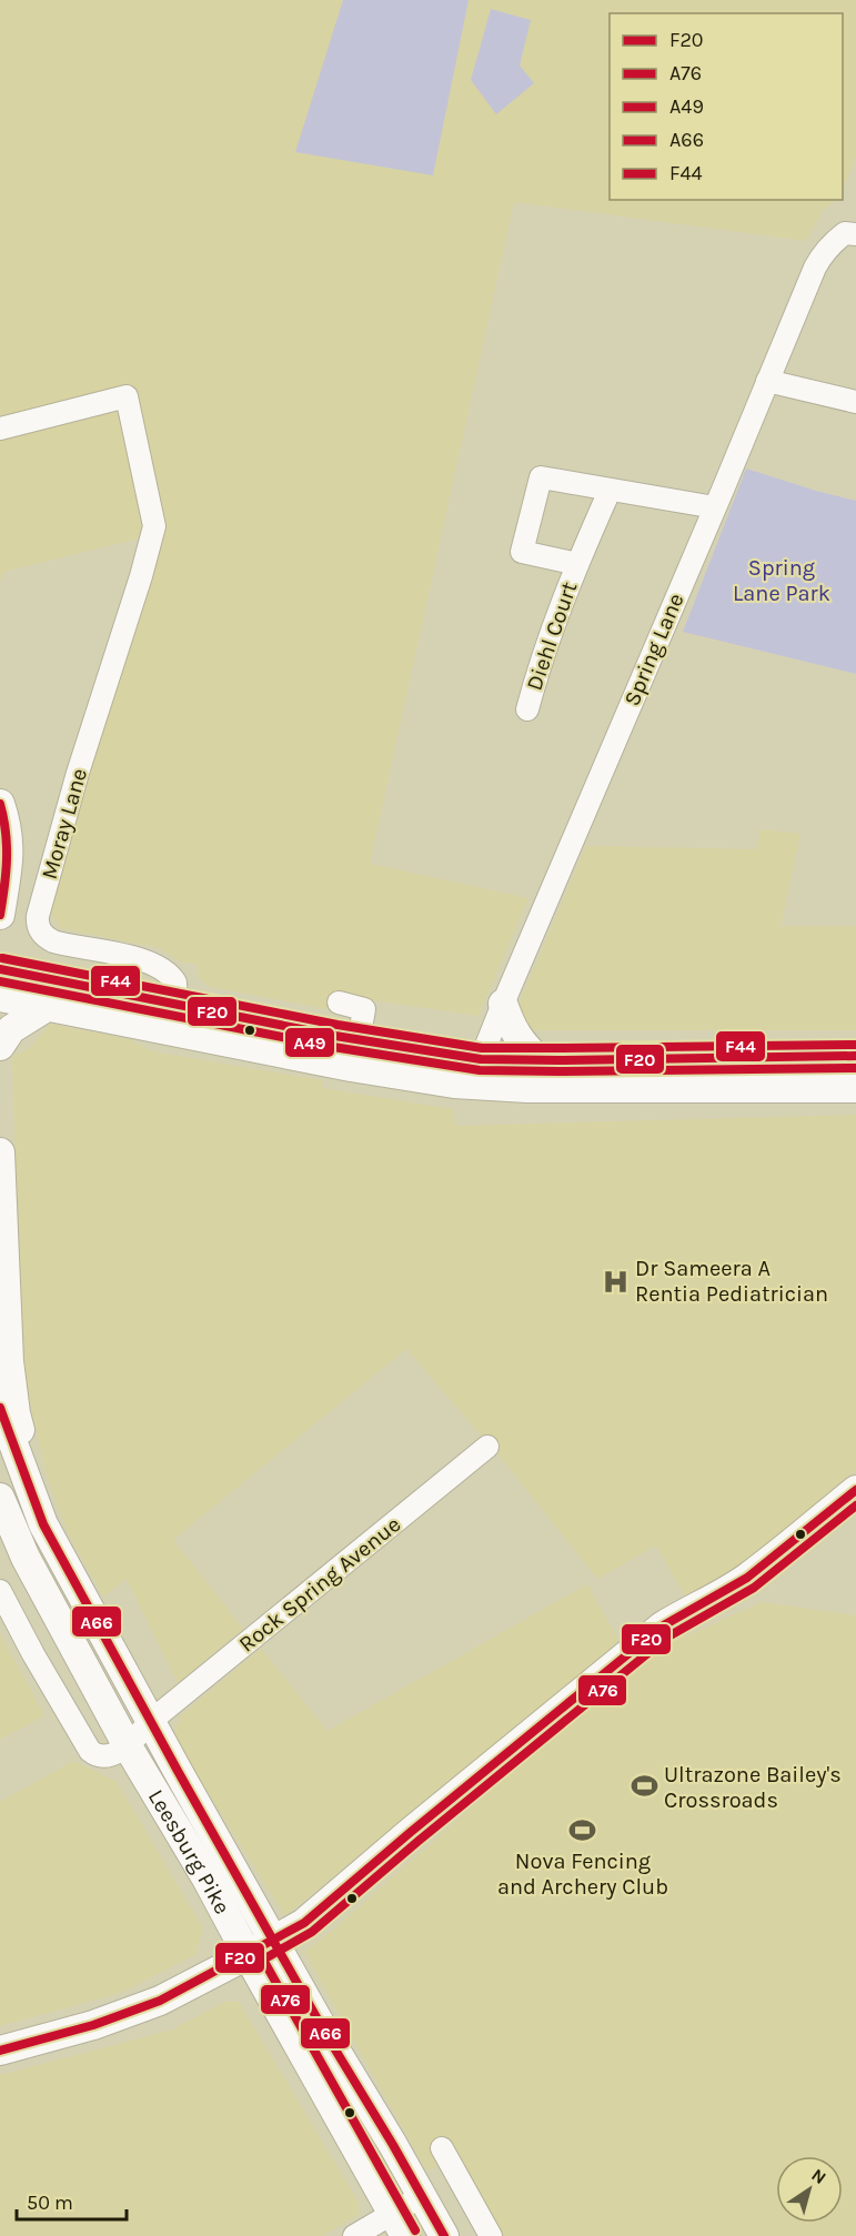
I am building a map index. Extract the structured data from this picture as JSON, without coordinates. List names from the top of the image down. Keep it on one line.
{"streets":{"main road":["Leesburg Pike"],"street":["Diehl Court","Spring Lane","Moray Lane","Rock Spring Avenue"]},"crossings":[["Diehl Court","Spring Lane"],["Rock Spring Avenue","Leesburg Pike"]],"parks":["Spring Lane Park"],"places":{"hospital":["Dr Sameera A Rentia Pediatrician"],"sports":["Ultrazone Bailey's Crossroads","Nova Fencing and Archery Club"]},"lines":["transit line F20","transit line F44","transit line A49","transit line A66","transit line A76"],"legend":["F20","A76","A49","A66","F44"],"scale_bar":"50 m","north":"top right"}
